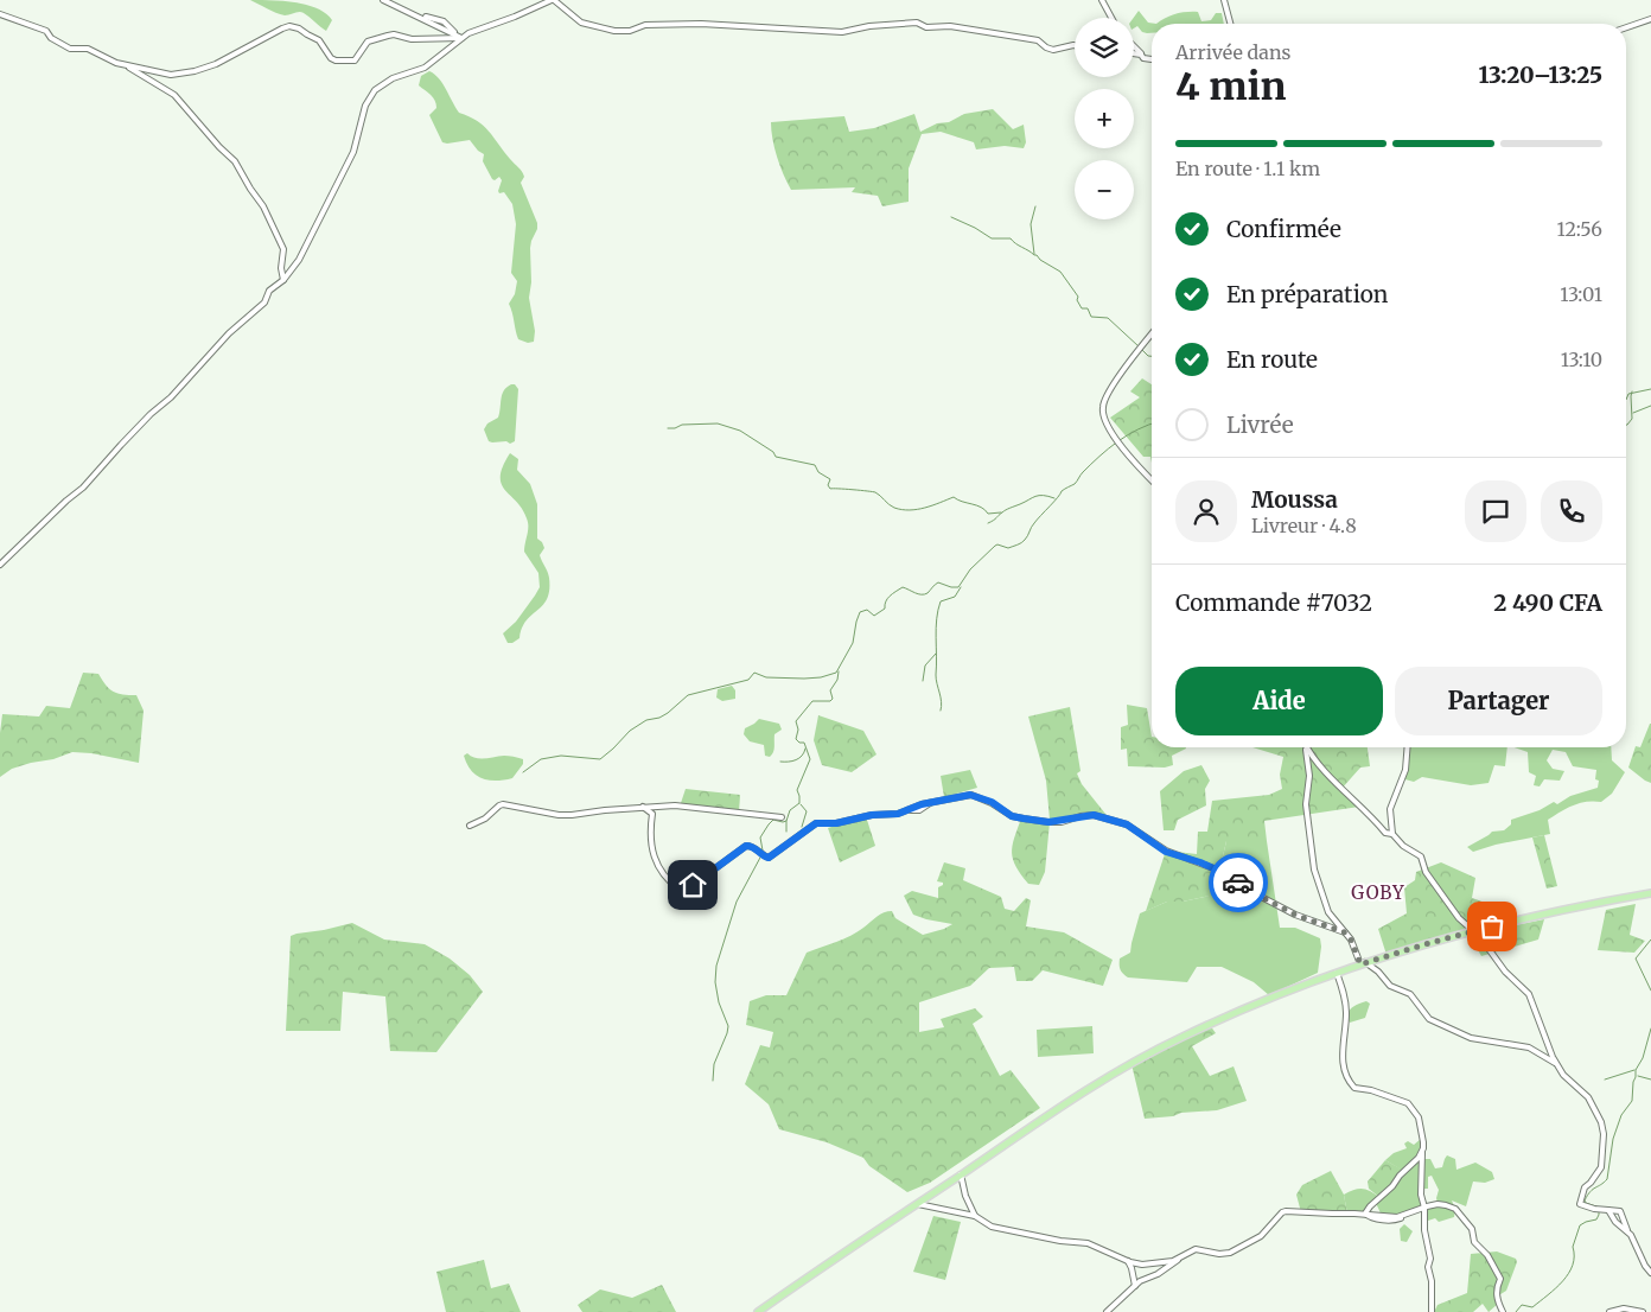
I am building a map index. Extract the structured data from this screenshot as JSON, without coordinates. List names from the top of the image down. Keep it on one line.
{"districts":["GOBY"],"page":{"map_buttons":["+","−"],"heading":["4 min","Arrivée dans","13:20–13:25"],"panel":["Moussa","Livreur · 4.8","Commande #7032","2 490 CFA"],"bar":"En route · 1.1 km","list":[["Confirmée","12:56"],["En préparation","13:01"],["En route","13:10"],"Livrée"],"buttons":["Aide","Partager"]}}
